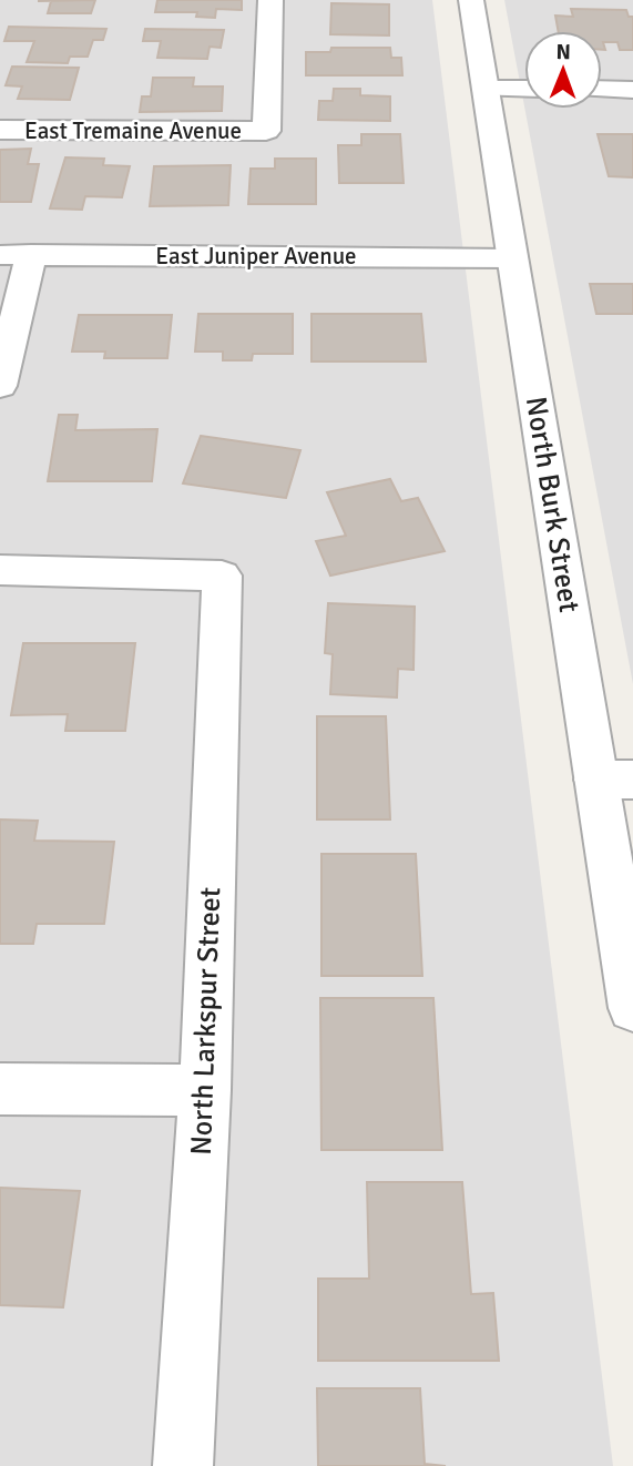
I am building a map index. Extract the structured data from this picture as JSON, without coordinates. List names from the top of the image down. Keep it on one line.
{"streets":{"street":["East Tremaine Avenue","East Juniper Avenue","North Burk Street","North Larkspur Street"]},"crossings":[["East Juniper Avenue","North Burk Street"]],"north":"top"}
